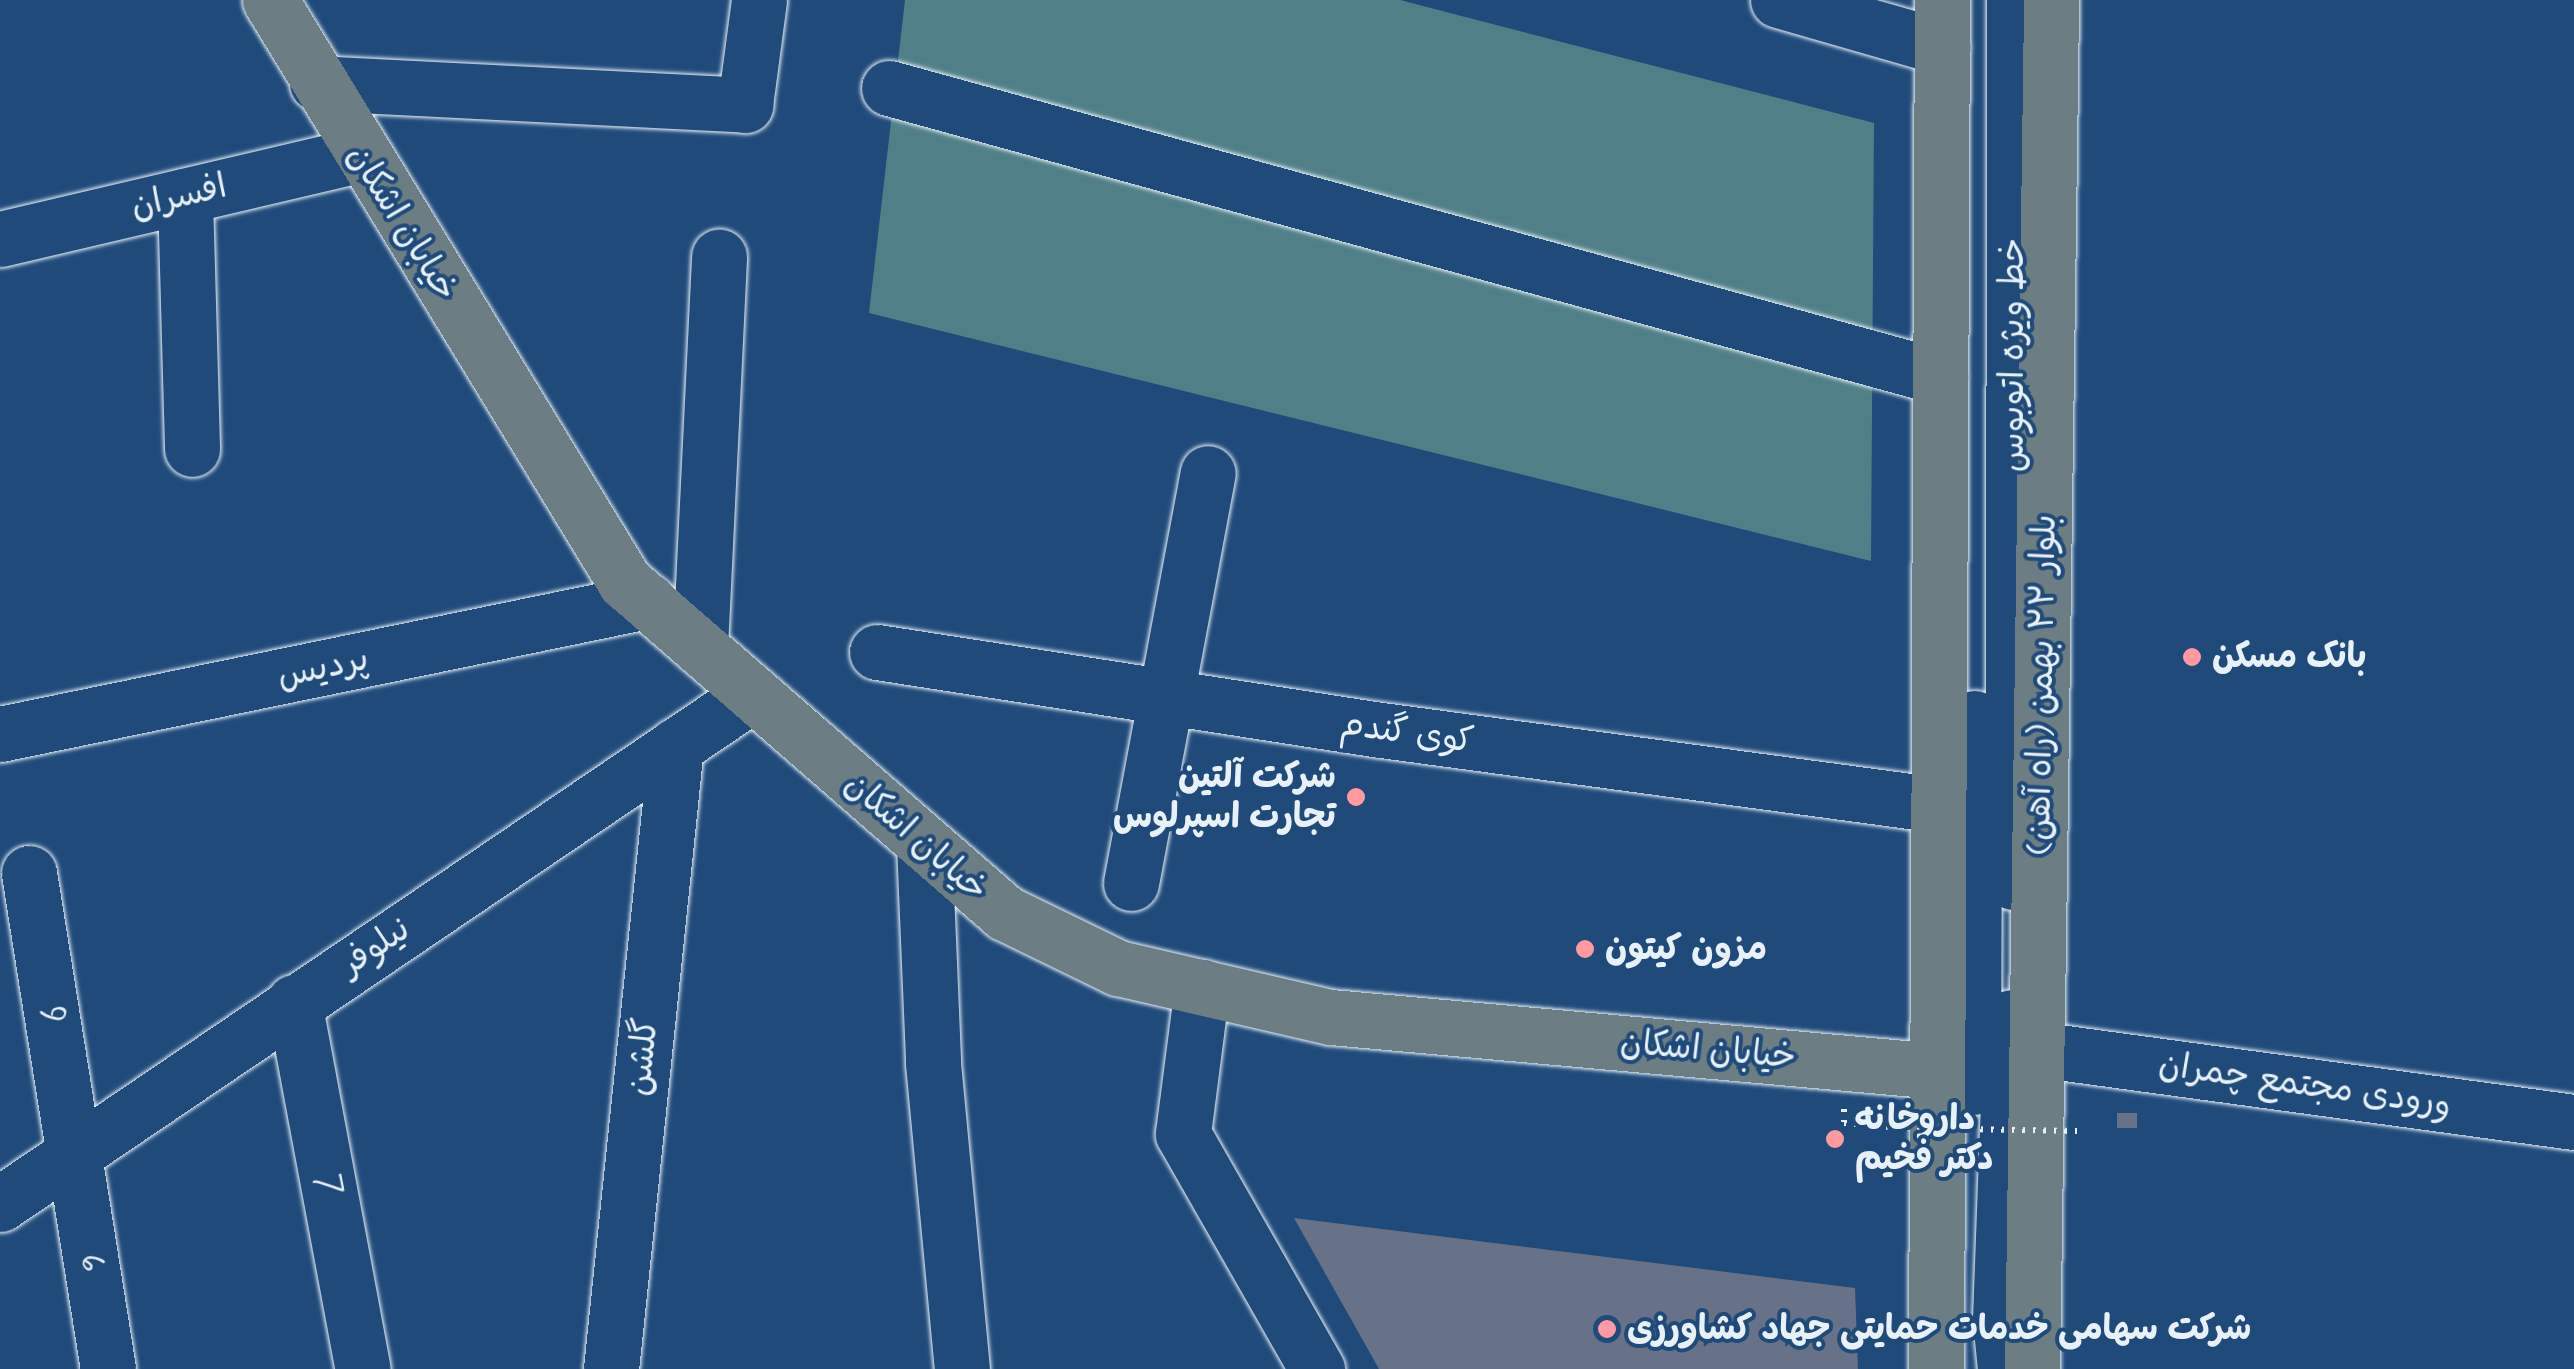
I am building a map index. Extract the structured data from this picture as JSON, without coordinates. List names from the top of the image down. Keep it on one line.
{"streets":{"main road":["خیابان اشکان","بلوار ۲۲ بهمن (راه آهن)"],"street":["افسران","خط ویژه اتوبوس","پردیس","کوی گندم","نیلوفر","9","گلشن","ورودی مجتمع چمران","7","6"]},"crossings":[["افسران","خیابان اشکان"],["خیابان اشکان","پردیس"],["خیابان اشکان","نیلوفر"],["بلوار ۲۲ بهمن (راه آهن)","ورودی مجتمع چمران"],["نیلوفر","9"],["نیلوفر","گلشن"],["نیلوفر","7"],["نیلوفر","6"],["9","6"]],"places":["بانک مسکن","شرکت آلتین تجارت اسپرلوس","مزون کیتون","داروخانه دکتر فخیم","شرکت سهامی خدمات حمایتی جهاد کشاورزی"]}
